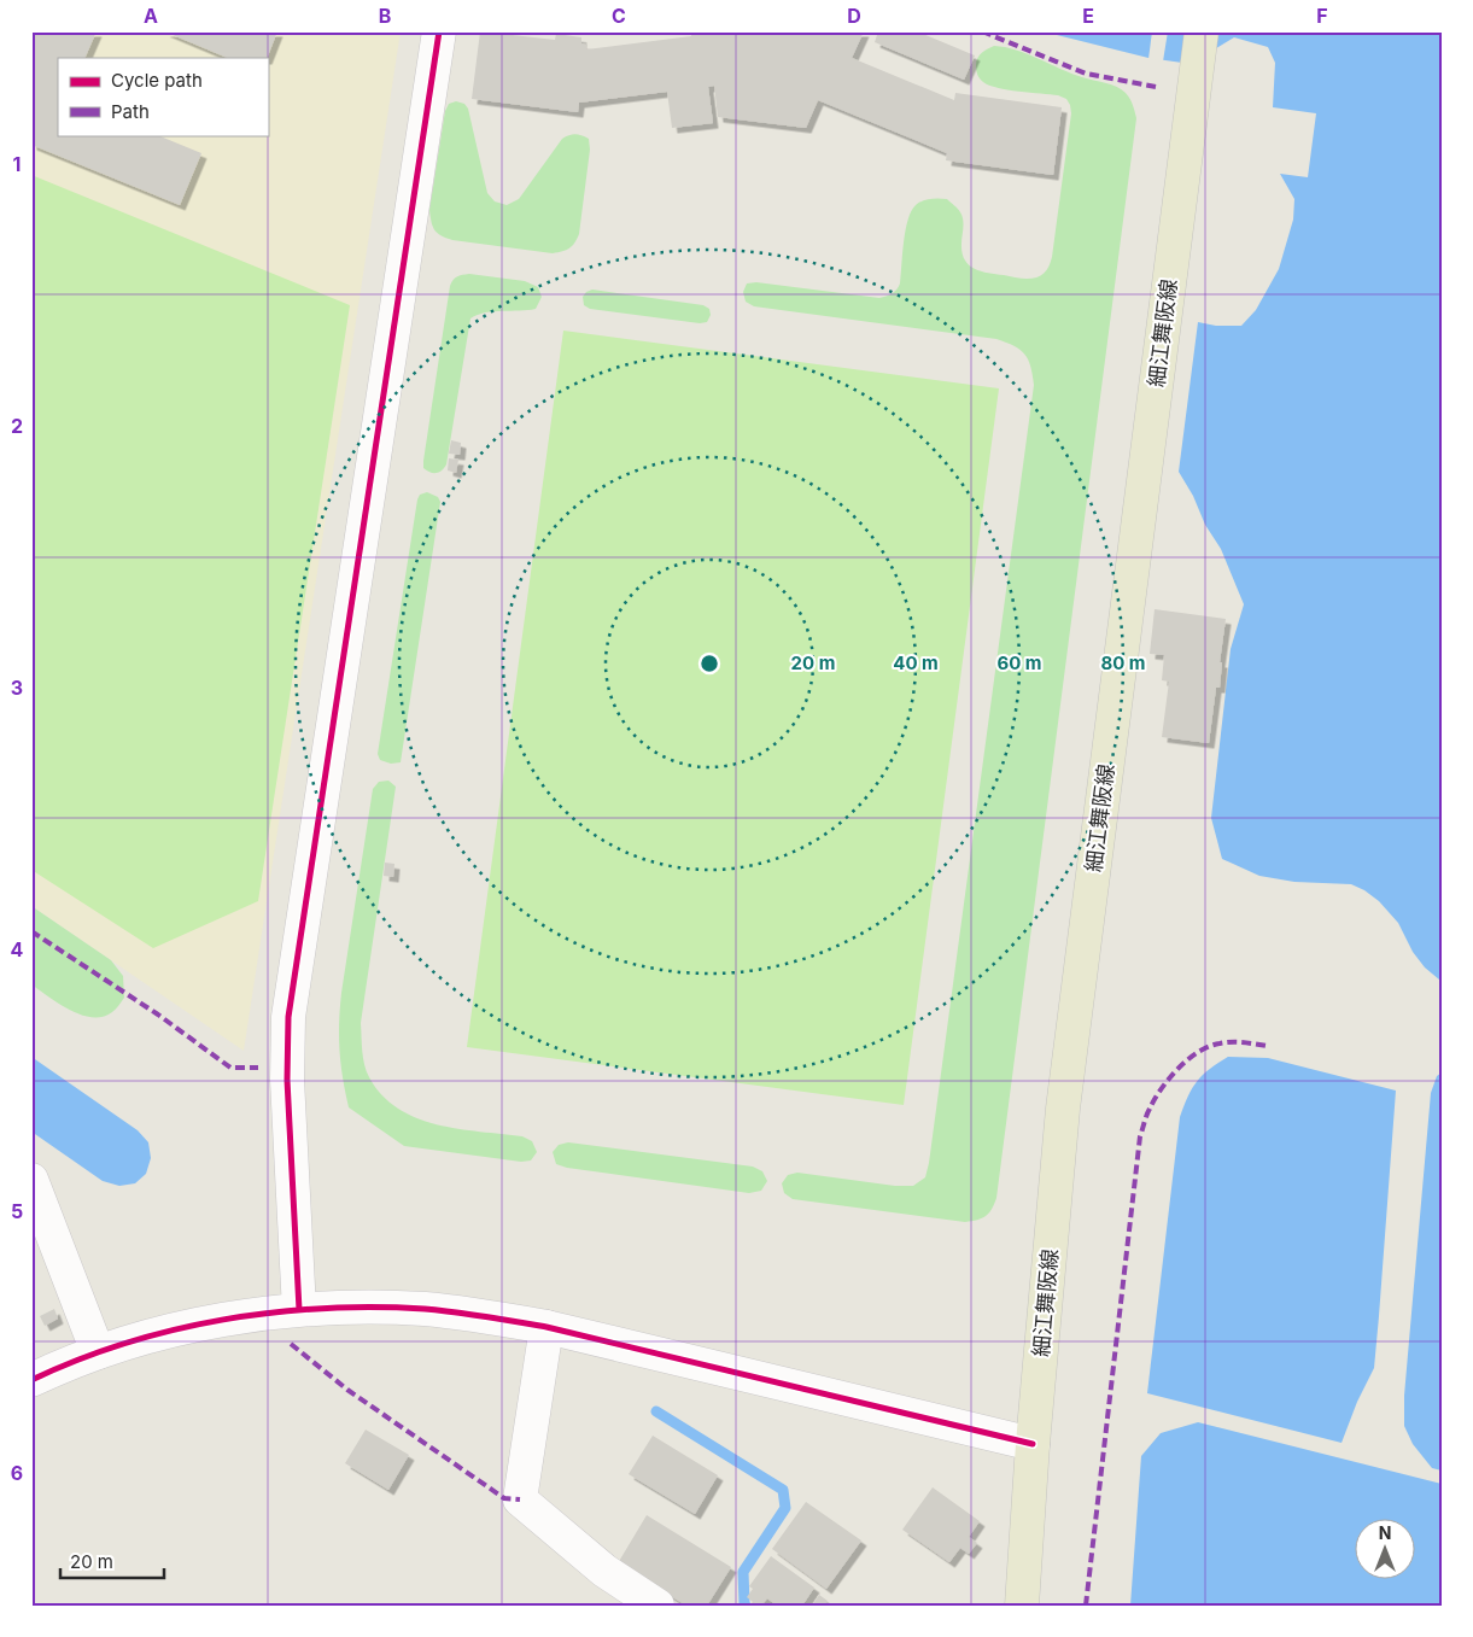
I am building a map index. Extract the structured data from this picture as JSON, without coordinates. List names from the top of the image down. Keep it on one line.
{"streets":{"main road":["細江舞阪線"]},"legend":["Cycle path","Path"],"scale_bar":"20 m","north":"top","grid":{"columns":["A","B","C","D","E","F"],"rows":["1","2","3","4","5","6"]},"rings":["20 m","40 m","60 m","80 m"]}
